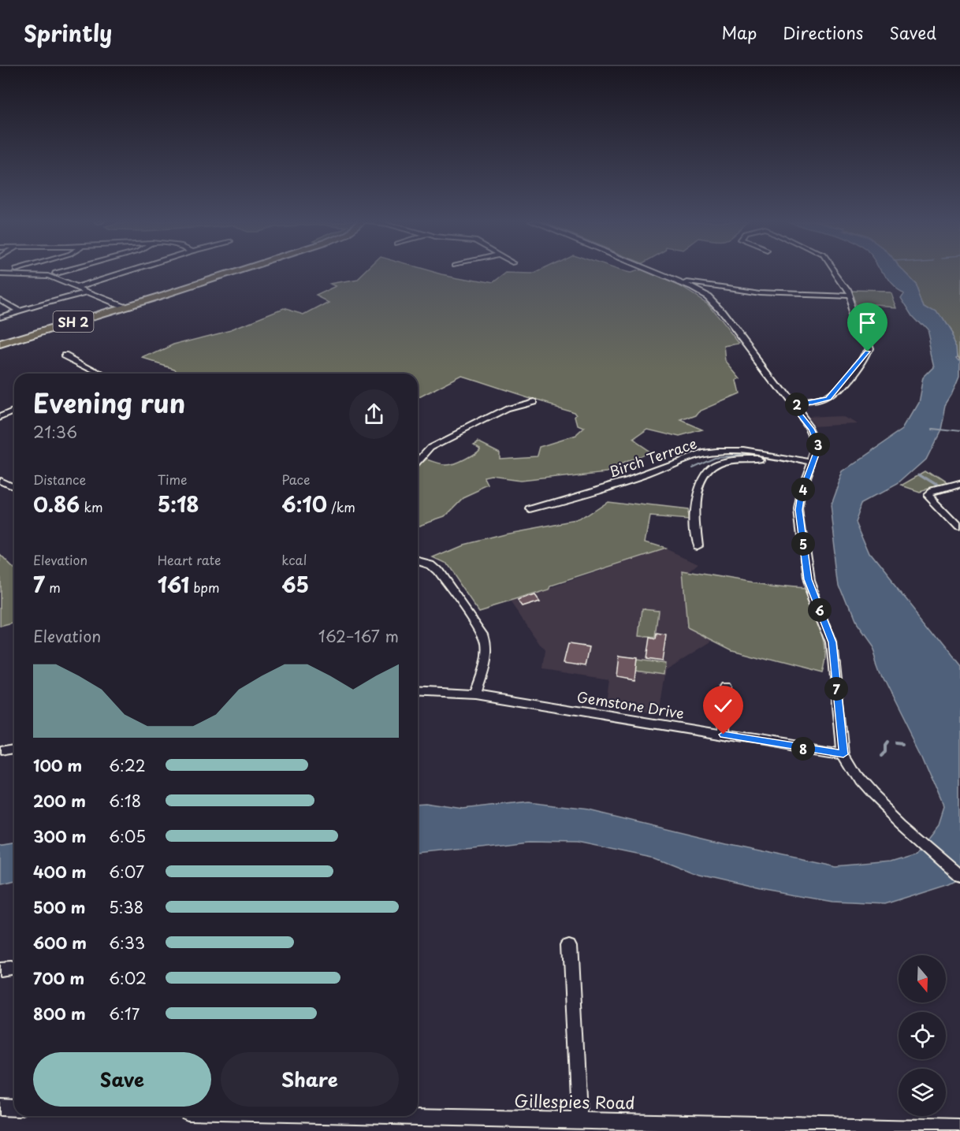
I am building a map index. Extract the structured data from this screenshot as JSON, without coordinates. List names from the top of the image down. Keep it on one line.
{"streets":{"highway":["SH 2"],"street":["Birch Terrace","Gemstone Drive","Gillespies Road"]},"north":"bottom","page":{"header":"Sprintly","nav":["Map","Directions","Saved"],"heading":["Evening run","21:36"],"pins":["2","3","4","5","6","7","8"],"stats":[["Distance","0.86 km"],["Time","5:18"],["Pace","6:10 /km"],["Elevation","7 m"],["Heart rate","161 bpm"],["kcal","65"]],"chart":["Elevation","162–167 m"],"list":[{"name":"100 m","note":"6:22"},{"name":"200 m","note":"6:18"},{"name":"300 m","note":"6:05"},{"name":"400 m","note":"6:07"},{"name":"500 m","note":"5:38"},{"name":"600 m","note":"6:33"},{"name":"700 m","note":"6:02"},{"name":"800 m","note":"6:17"}],"buttons":["Save","Share"]}}
